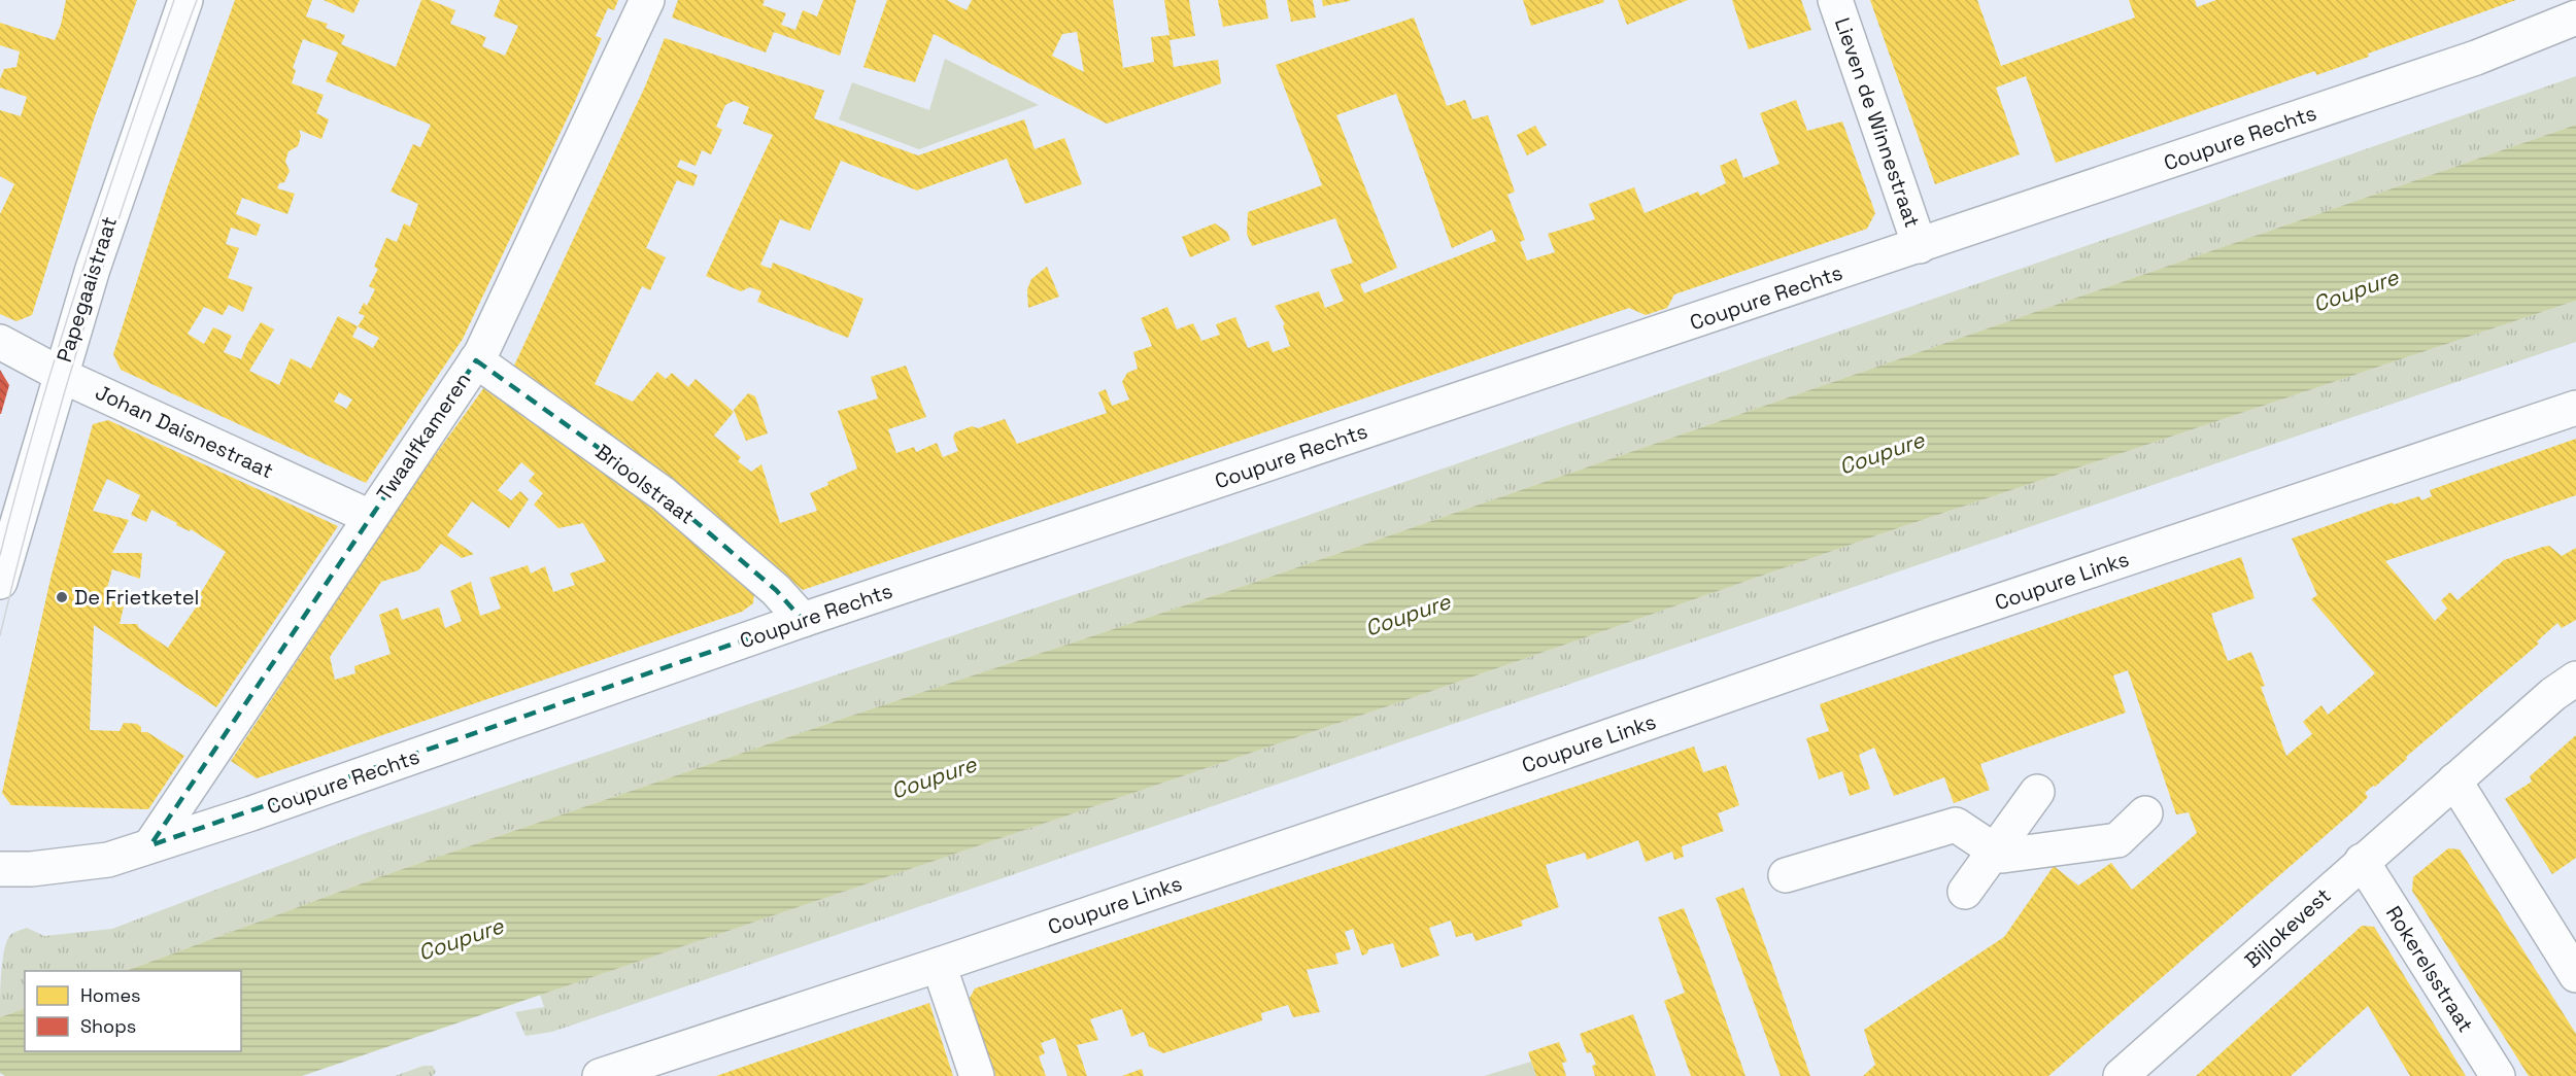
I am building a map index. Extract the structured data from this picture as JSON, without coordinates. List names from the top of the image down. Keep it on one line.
{"streets":{"street":["Lieven de Winnestraat","Coupure Rechts","Papegaaistraat","Johan Daisnestraat","Twaalfkameren","Brioolstraat","Coupure Links","Bijlokevest","Rokerelsstraat"]},"crossings":[["Lieven de Winnestraat","Coupure Rechts"],["Coupure Rechts","Twaalfkameren"],["Coupure Rechts","Brioolstraat"],["Papegaaistraat","Johan Daisnestraat"],["Johan Daisnestraat","Twaalfkameren"],["Twaalfkameren","Brioolstraat"],["Bijlokevest","Rokerelsstraat"]],"water":["Coupure"],"places":["De Frietketel"],"legend":["Homes","Shops"]}
